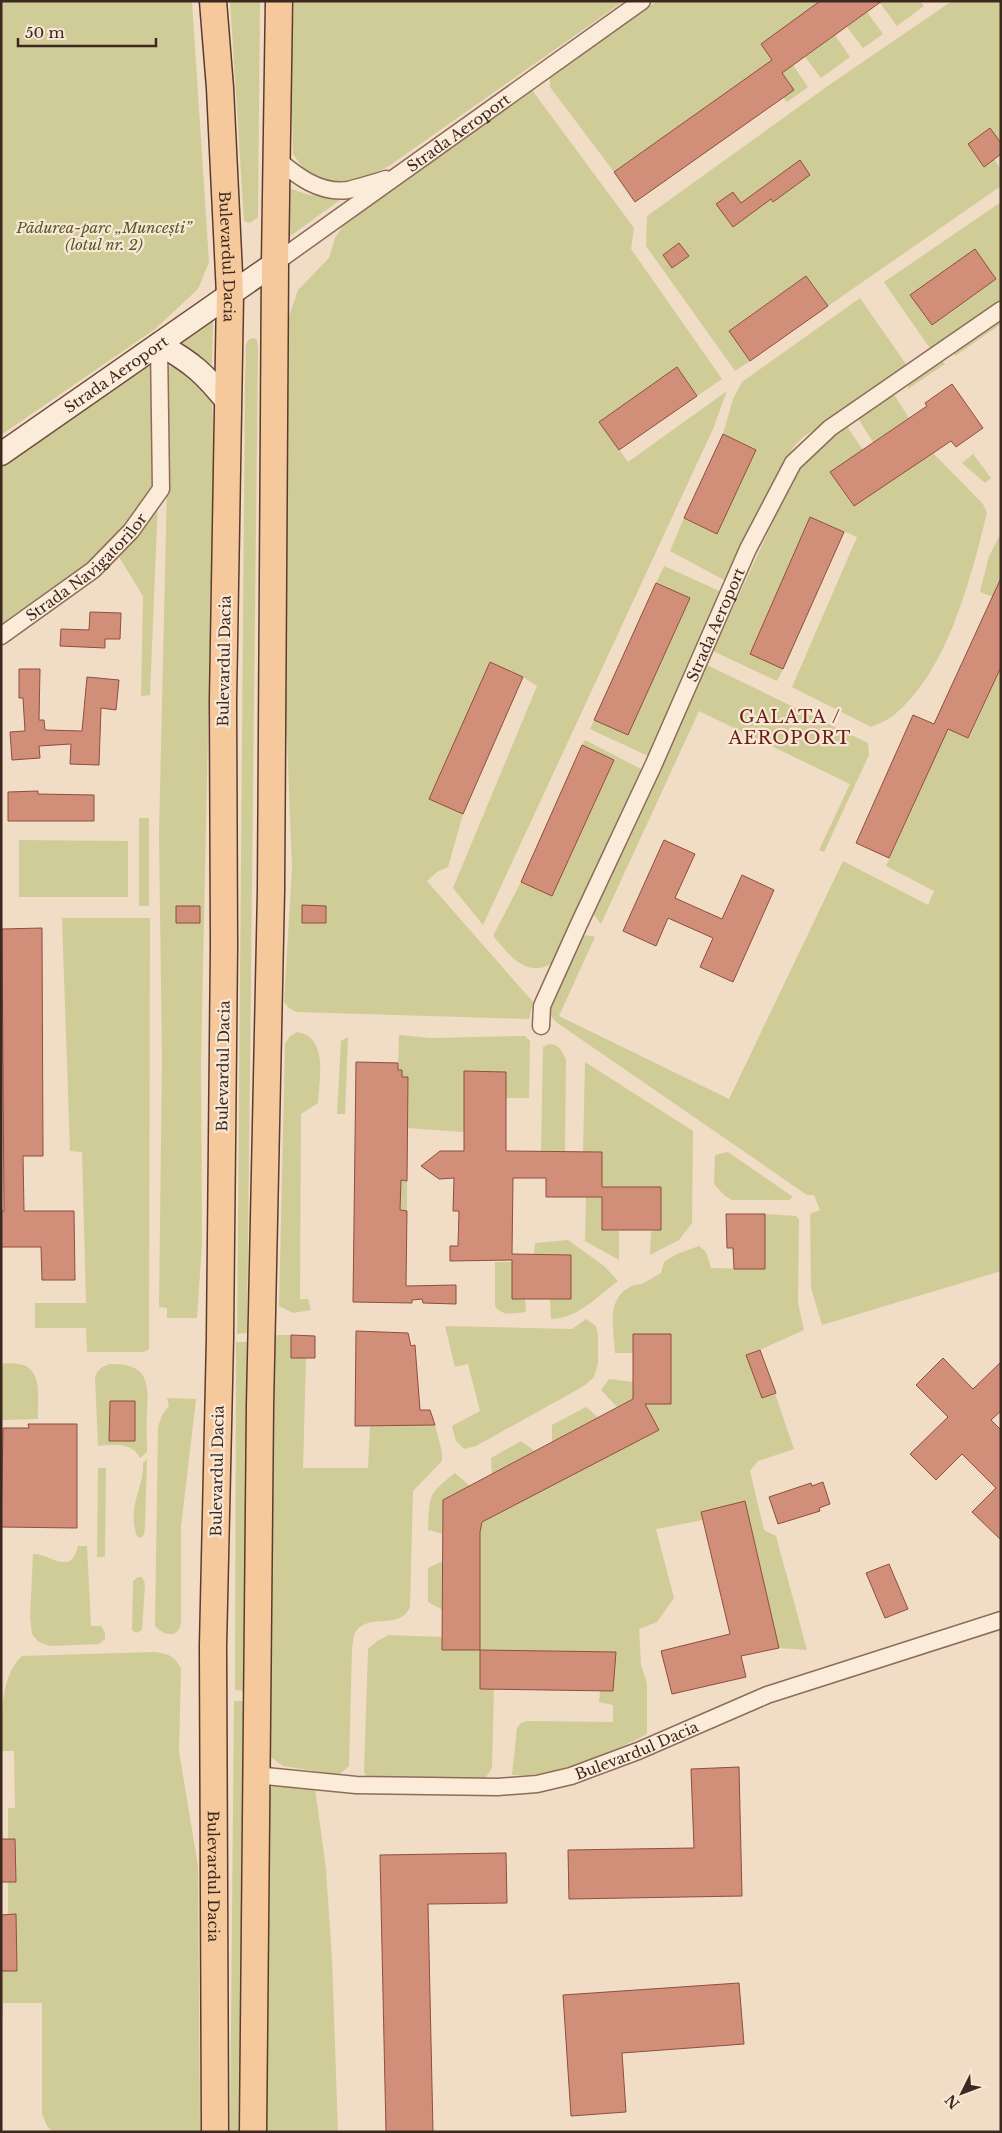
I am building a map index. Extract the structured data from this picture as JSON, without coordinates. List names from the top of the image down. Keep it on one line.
{"streets":{"main road":["Bulevardul Dacia"],"street":["Strada Aeroport","Strada Navigatorilor"]},"crossings":[["Strada Aeroport","Bulevardul Dacia"],["Strada Aeroport","Strada Navigatorilor"]],"districts":["GALATA / AEROPORT"],"parks":["Pădurea-parc „Muncești” (lotul nr. 2)"],"scale_bar":"50 m","north":"bottom left"}
